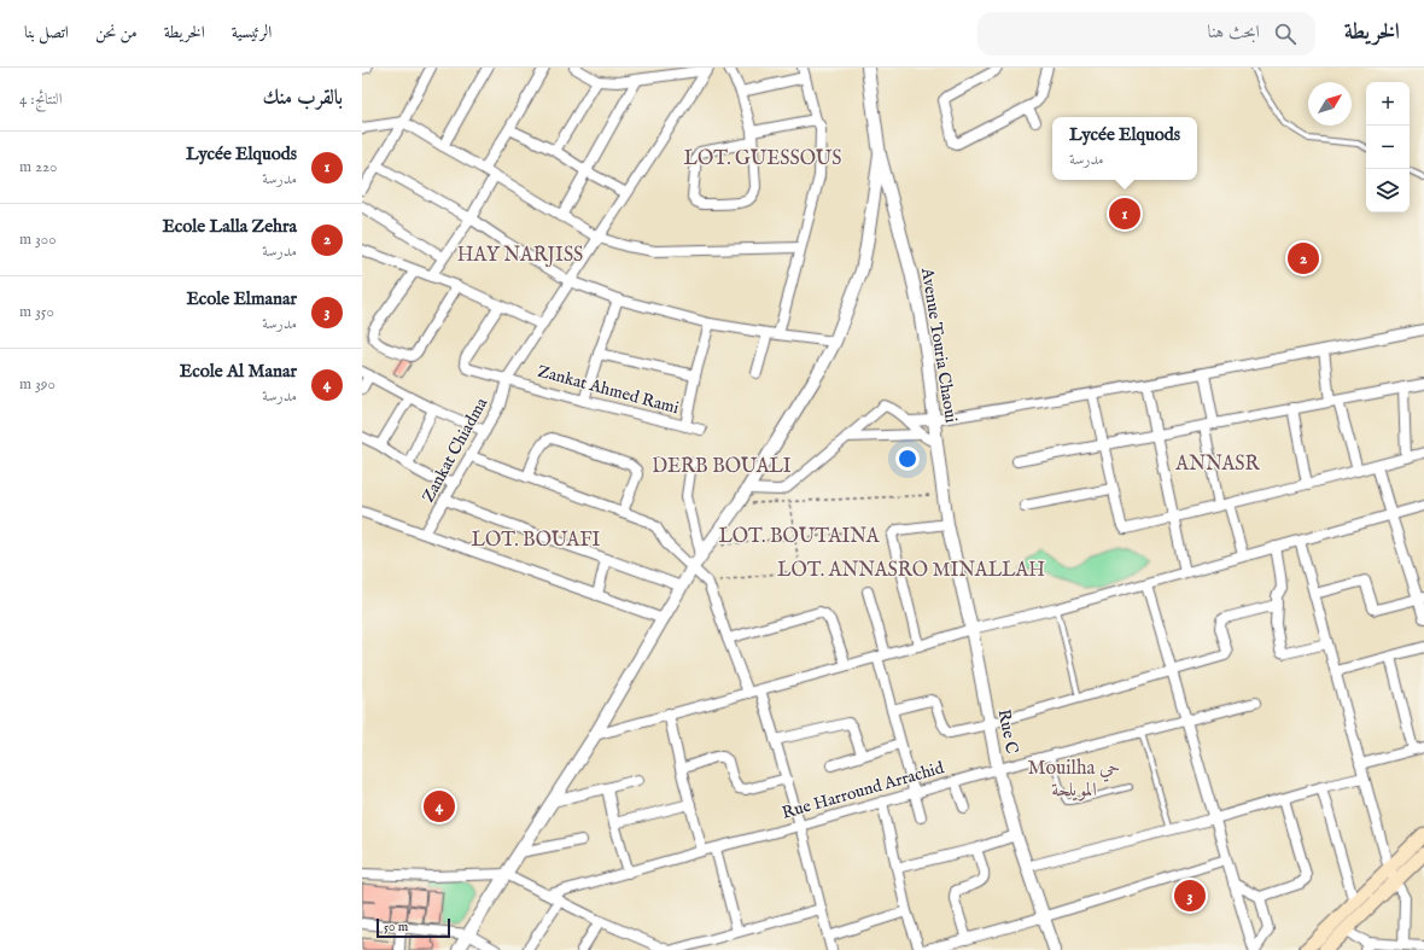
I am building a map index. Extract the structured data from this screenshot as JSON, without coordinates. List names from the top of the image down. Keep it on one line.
{"streets":{"street":["Avenue Touria Chaoui","Zankat Ahmed Rami","Zankat Chiadma","Rue C","Rue Harround Arrachid"]},"crossings":[["Avenue Touria Chaoui","Rue C"],["Zankat Ahmed Rami","Zankat Chiadma"],["Rue C","Rue Harround Arrachid"]],"districts":["LOT. GUESSOUS","HAY NARJISS","ANNASR","DERB BOUALI","LOT. BOUTAINA","LOT. BOUAFI","LOT. ANNASRO MINALLAH","Mouilha حي المويلحة"],"scale_bar":"50 m","north":"top right","page":{"header":"الخريطة","search":"ابحث هنا","nav":["الرئيسية","الخريطة","من نحن","اتصل بنا"],"heading":["بالقرب منك","النتائج: 4"],"map_buttons":["+","−"],"popup":["Lycée Elquods","مدرسة"],"list":[{"mark":"1","name":"Lycée Elquods","note":"مدرسة","value":"220 m"},{"mark":"2","name":"Ecole Lalla Zehra","note":"مدرسة","value":"300 m"},{"mark":"3","name":"Ecole Elmanar","note":"مدرسة","value":"350 m"},{"mark":"4","name":"Ecole Al Manar","note":"مدرسة","value":"390 m"}],"pins":["1","2","4","3"],"scale":"50 m"}}
